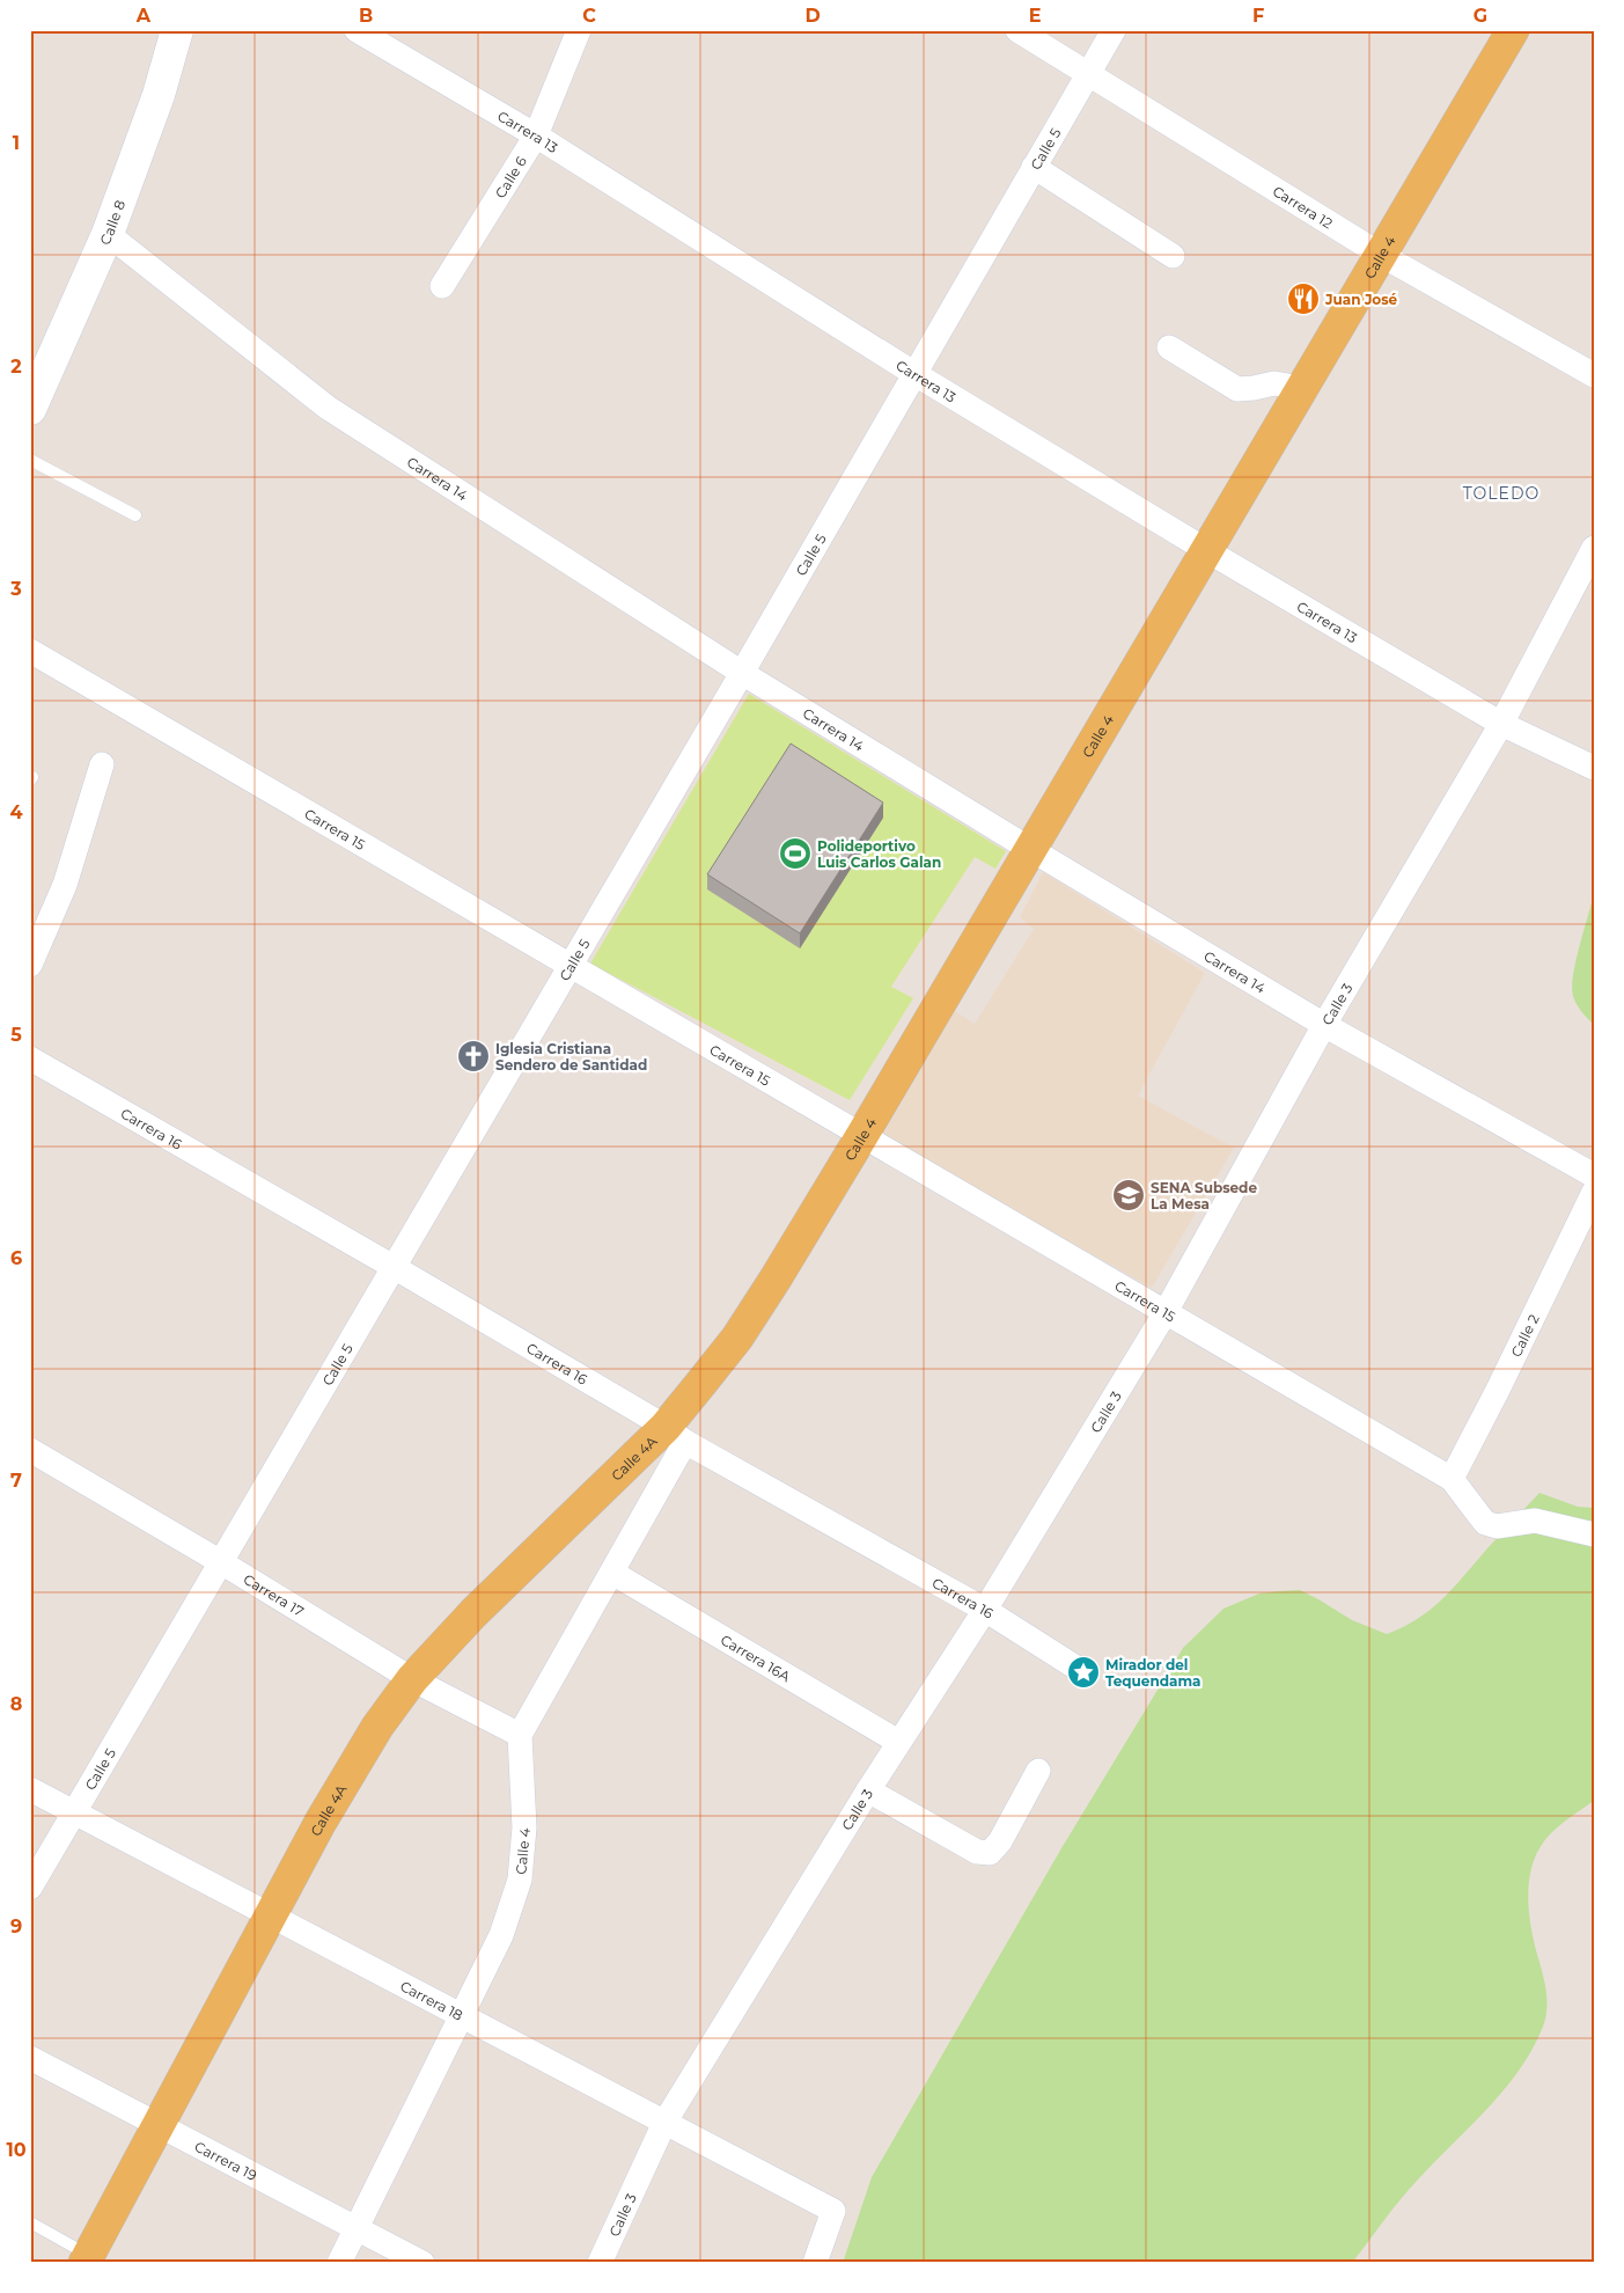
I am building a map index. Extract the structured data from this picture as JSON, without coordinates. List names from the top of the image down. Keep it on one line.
{"streets":{"main road":["Calle 8","Calle 4","Calle 4A"],"street":["Carrera 13","Calle 5","Calle 6","Carrera 12","Carrera 14","Carrera 15","Calle 3","Carrera 16","Calle 2","Carrera 17","Carrera 16A","Carrera 18","Carrera 19"]},"crossings":[["Carrera 13","Calle 5"],["Carrera 13","Calle 6"],["Carrera 13","Calle 4"],["Carrera 13","Calle 3"],["Calle 5","Carrera 12"],["Calle 5","Carrera 14"],["Calle 5","Carrera 15"],["Calle 5","Carrera 16"],["Calle 5","Carrera 17"],["Calle 5","Carrera 18"],["Carrera 12","Calle 4"],["Calle 8","Carrera 14"],["Calle 4","Carrera 14"],["Calle 4","Carrera 15"],["Calle 4","Carrera 16"],["Calle 4","Calle 4A"],["Calle 4","Carrera 17"],["Calle 4","Carrera 16A"],["Calle 4","Carrera 18"],["Calle 4","Carrera 19"],["Carrera 14","Calle 3"],["Carrera 15","Calle 3"],["Carrera 15","Calle 2"],["Calle 3","Carrera 16"],["Calle 3","Carrera 16A"],["Calle 3","Carrera 18"],["Carrera 16","Calle 4A"],["Calle 4A","Carrera 17"],["Calle 4A","Carrera 18"],["Calle 4A","Carrera 19"]],"districts":["TOLEDO"],"places":{"restaurant":["Juan José"],"sports":["Polideportivo Luis Carlos Galan"],"church":["Iglesia Cristiana Sendero de Santidad"],"school or university":["SENA Subsede La Mesa"],"place":["Mirador del Tequendama"]},"grid":{"columns":["A","B","C","D","E","F","G"],"rows":["1","2","3","4","5","6","7","8","9","10"]}}
